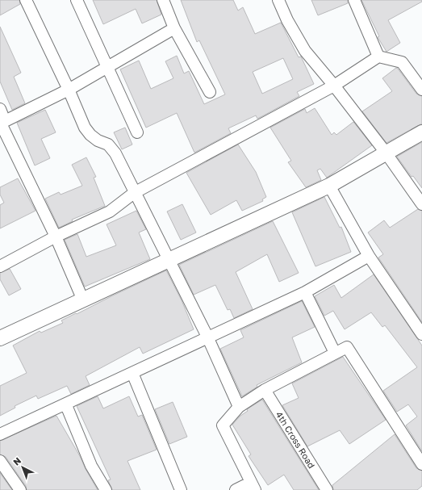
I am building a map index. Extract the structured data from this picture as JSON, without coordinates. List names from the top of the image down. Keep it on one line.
{"streets":{"street":["4th Cross Road"]},"north":"top left"}
